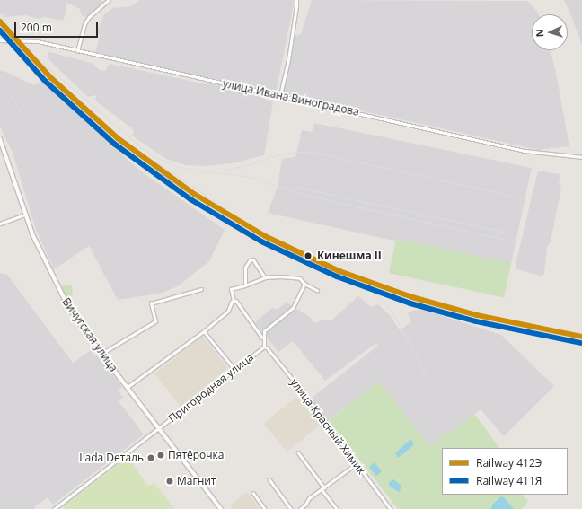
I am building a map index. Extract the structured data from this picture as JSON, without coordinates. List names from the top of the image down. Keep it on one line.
{"streets":{"main road":["Вичугская улица"],"street":["улица Ивана Виноградова","Пригородная улица","улица Красный Химик"]},"crossings":[["Вичугская улица","Пригородная улица"],["Пригородная улица","улица Красный Химик"]],"places":["Кинешма II","Пятёрочка","Lada Dеталь","Магнит"],"lines":["rail line 412Э","rail line 411Я"],"legend":["Railway 412Э","Railway 411Я"],"scale_bar":"200 m","north":"left"}
